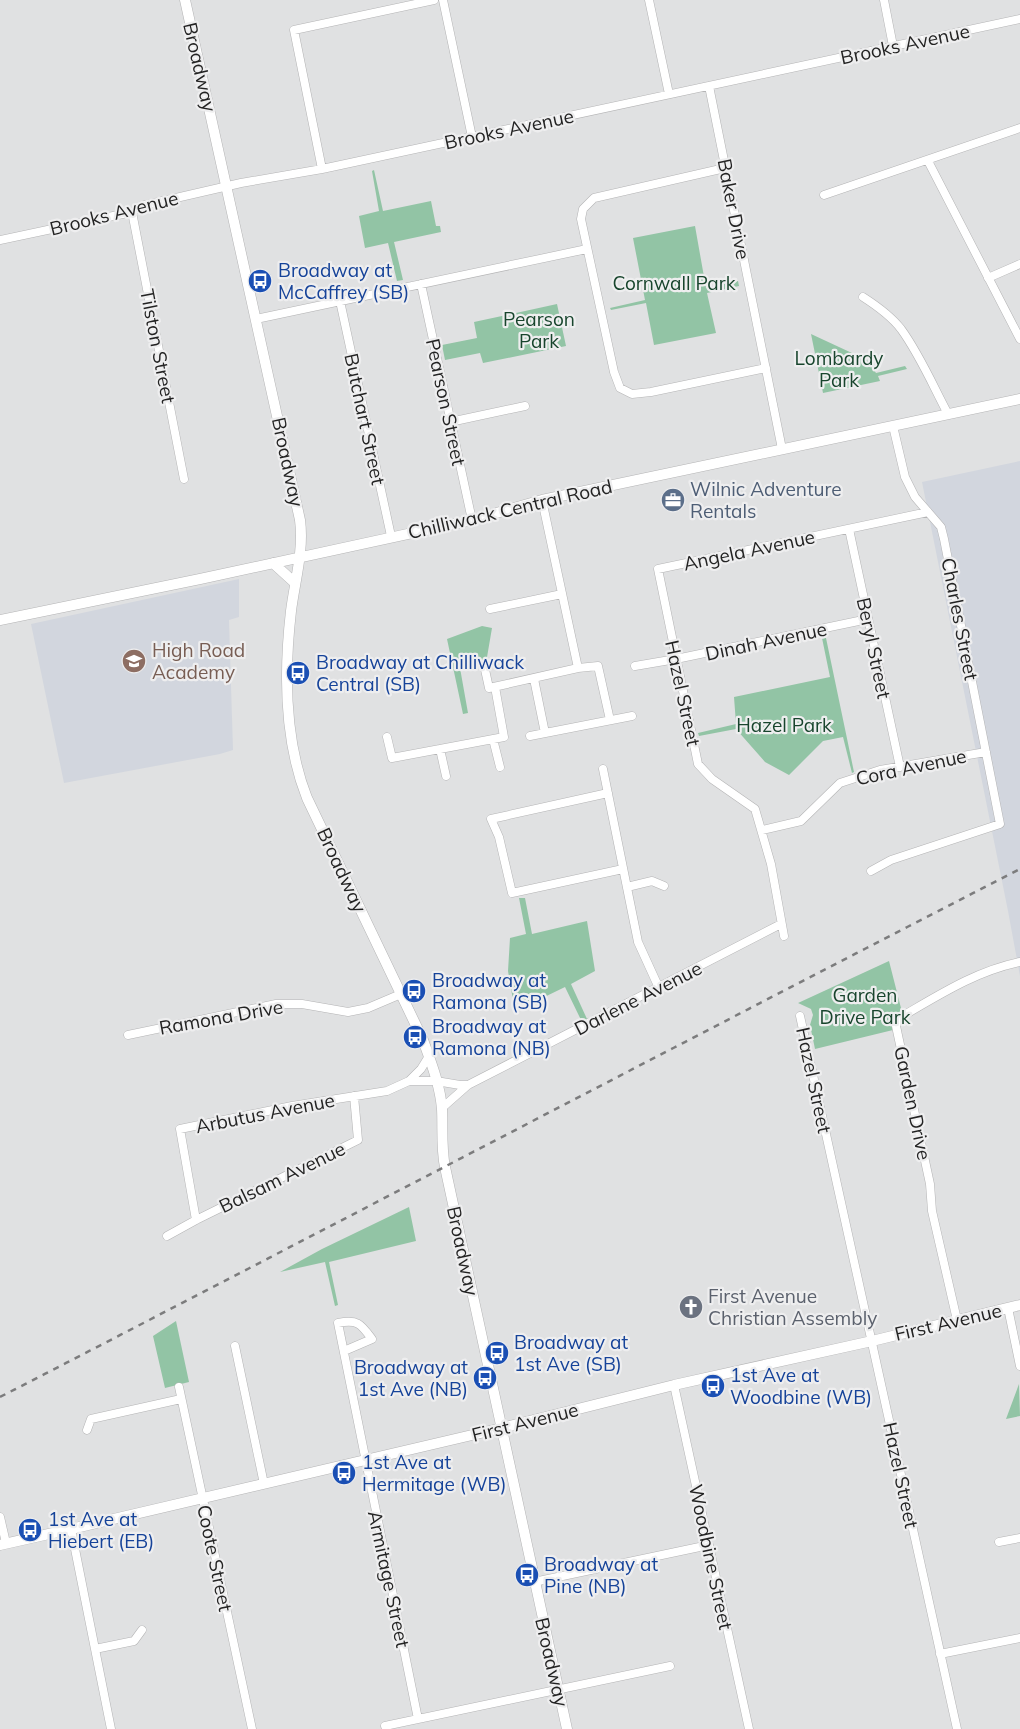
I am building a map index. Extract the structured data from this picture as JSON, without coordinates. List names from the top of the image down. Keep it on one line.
{"streets":{"street":["Brooks Avenue","Broadway","Baker Drive","Tilston Street","Pearson Street","Butchart Street","Chilliwack Central Road","Angela Avenue","Charles Street","Dinah Avenue","Beryl Street","Hazel Street","Cora Avenue","Darlene Avenue","Ramona Drive","Garden Drive","Arbutus Avenue","Balsam Avenue","First Avenue","Woodbine Street","Coote Street","Armitage Street"]},"crossings":[["Brooks Avenue","Broadway"],["Brooks Avenue","Baker Drive"],["Brooks Avenue","Tilston Street"],["Broadway","Chilliwack Central Road"],["Broadway","Darlene Avenue"],["Broadway","Ramona Drive"],["Broadway","Arbutus Avenue"],["Broadway","First Avenue"],["Baker Drive","Chilliwack Central Road"],["Pearson Street","Chilliwack Central Road"],["Butchart Street","Chilliwack Central Road"],["Chilliwack Central Road","Charles Street"],["Angela Avenue","Charles Street"],["Angela Avenue","Beryl Street"],["Angela Avenue","Hazel Street"],["Charles Street","Cora Avenue"],["Dinah Avenue","Beryl Street"],["Dinah Avenue","Hazel Street"],["Beryl Street","Cora Avenue"],["Hazel Street","Cora Avenue"],["Hazel Street","Darlene Avenue"],["Hazel Street","First Avenue"],["Garden Drive","First Avenue"],["Arbutus Avenue","Balsam Avenue"],["First Avenue","Woodbine Street"],["First Avenue","Coote Street"],["First Avenue","Armitage Street"]],"parks":["Cornwall Park","Pearson Park","Lombardy Park","Hazel Park","Garden Drive Park"],"places":{"bus stop":["Broadway at McCaffrey (SB)","Broadway at Chilliwack Central (SB)","Broadway at Ramona (SB)","Broadway at Ramona (NB)","Broadway at 1st Ave (SB)","Broadway at 1st Ave (NB)","1st Ave at Woodbine (WB)","1st Ave at Hermitage (WB)","1st Ave at Hiebert (EB)","Broadway at Pine (NB)"],"office":["Wilnic Adventure Rentals"],"school or university":["High Road Academy"],"church":["First Avenue Christian Assembly"]}}
